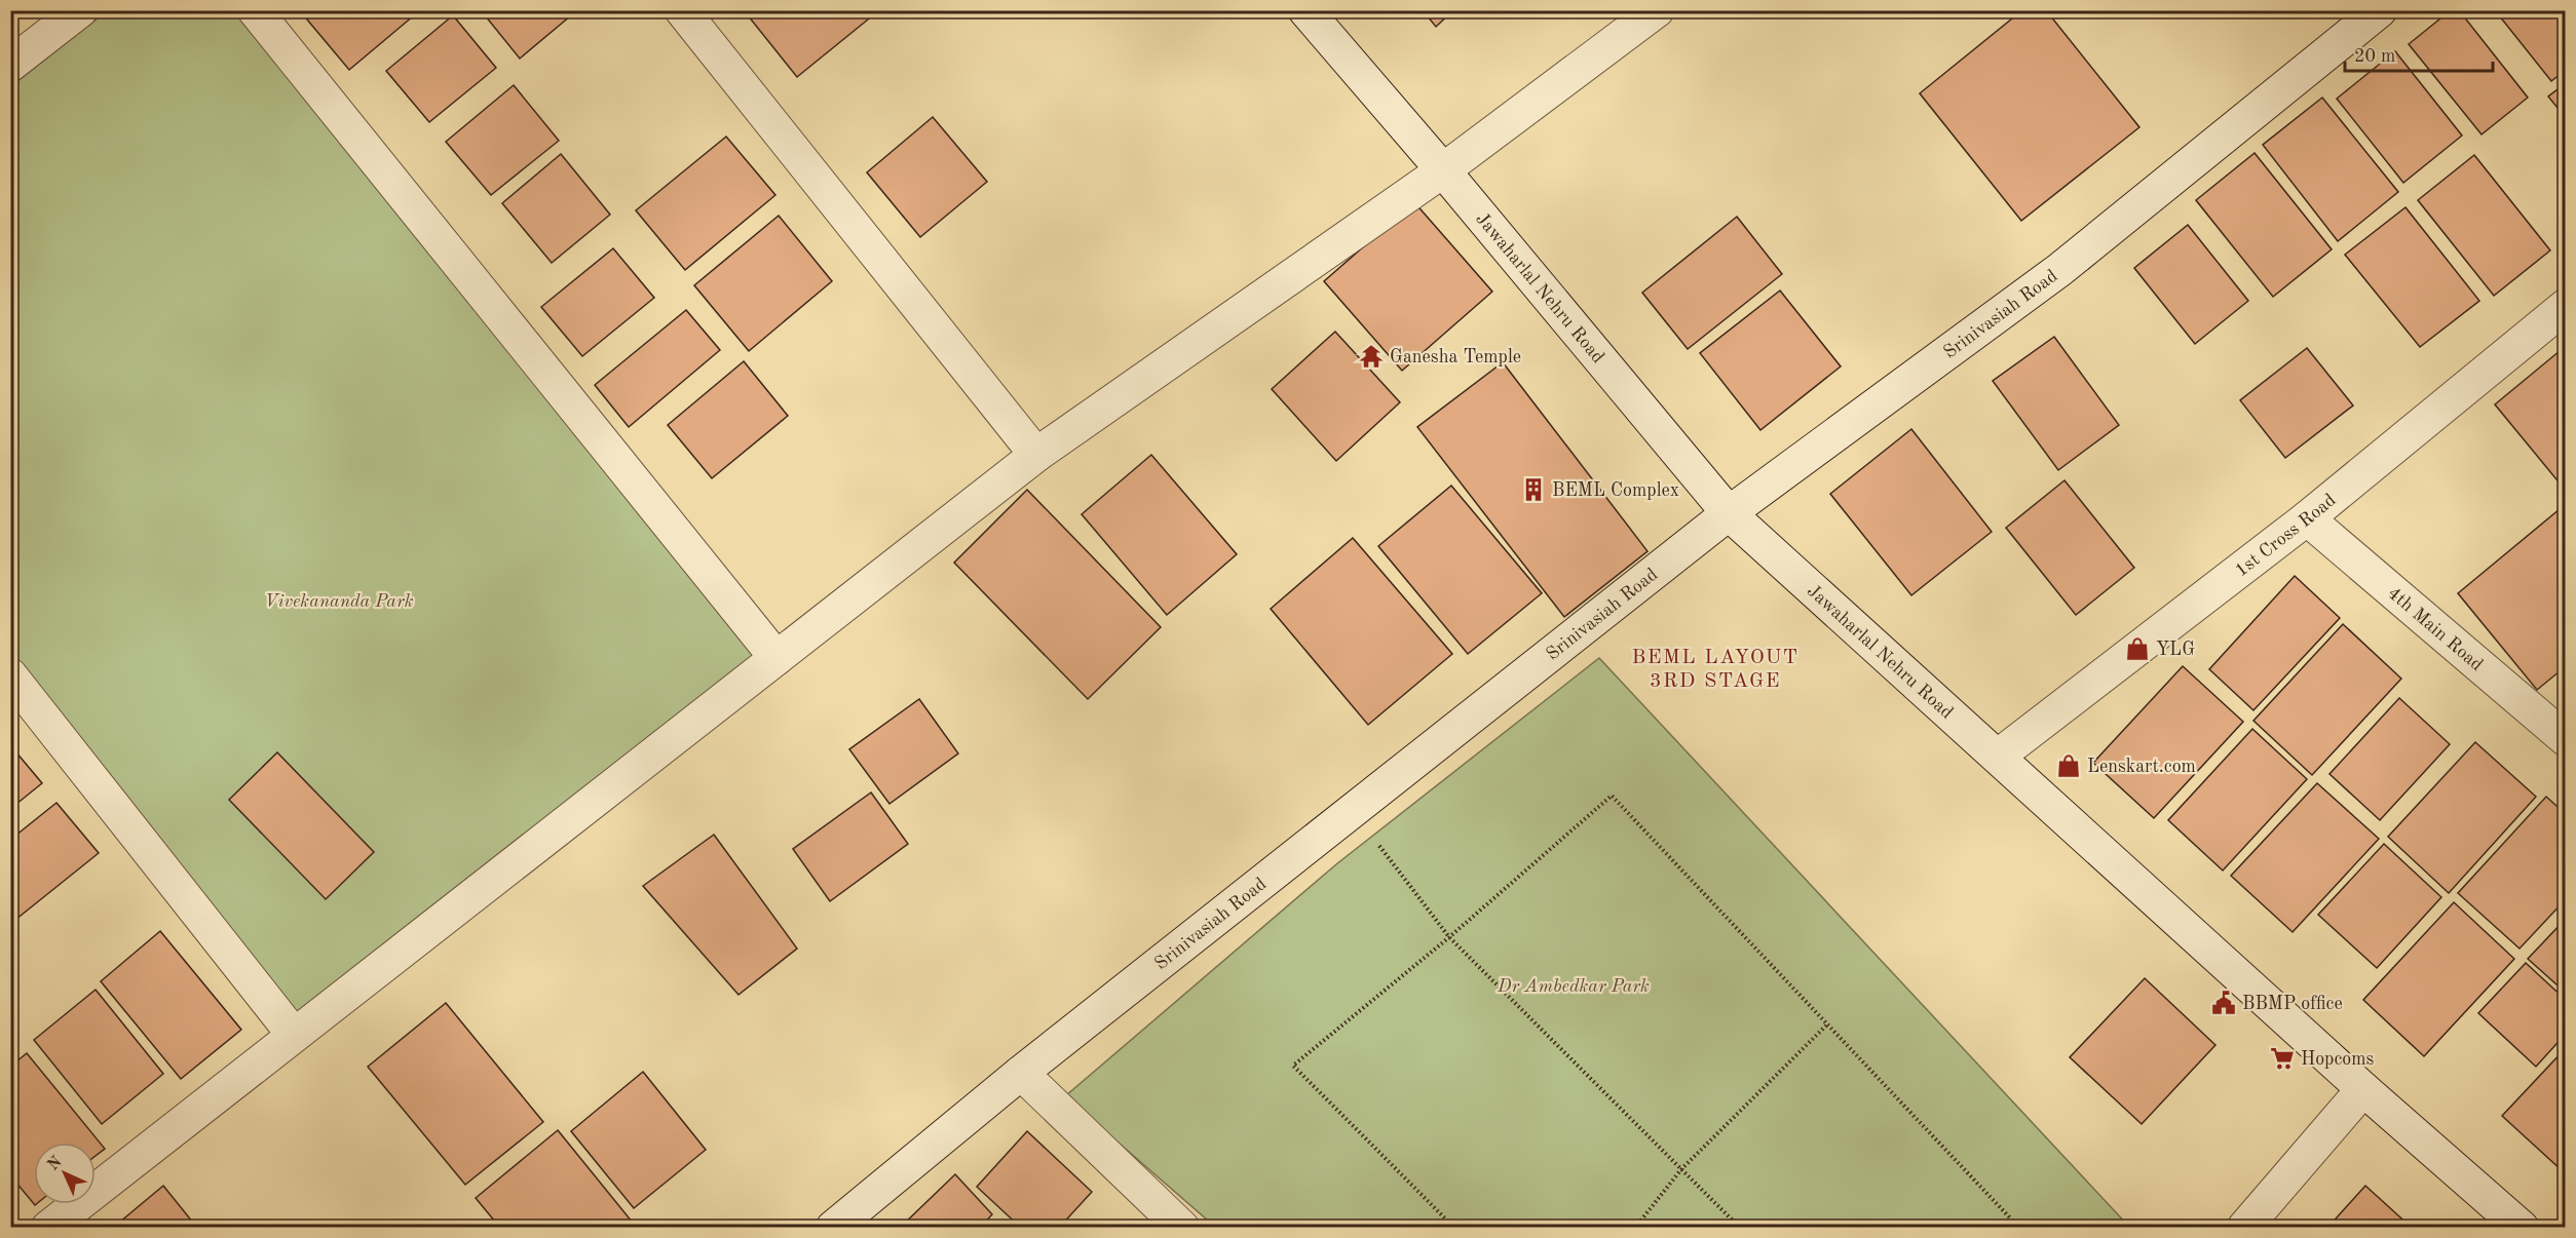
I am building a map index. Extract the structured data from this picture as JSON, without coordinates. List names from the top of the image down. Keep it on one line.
{"streets":{"street":["Jawaharlal Nehru Road","Srinivasiah Road","1st Cross Road","4th Main Road"]},"crossings":[["Jawaharlal Nehru Road","Srinivasiah Road"],["Jawaharlal Nehru Road","1st Cross Road"],["1st Cross Road","4th Main Road"]],"districts":["BEML LAYOUT 3RD STAGE"],"parks":["Vivekananda Park","Dr Ambedkar Park"],"places":{"temple":["Ganesha Temple"],"building":["BEML Complex"],"shop":["YLG","Lenskart.com"],"public building":["BBMP office"],"supermarket":["Hopcoms"]},"scale_bar":"20 m","north":"top left"}
